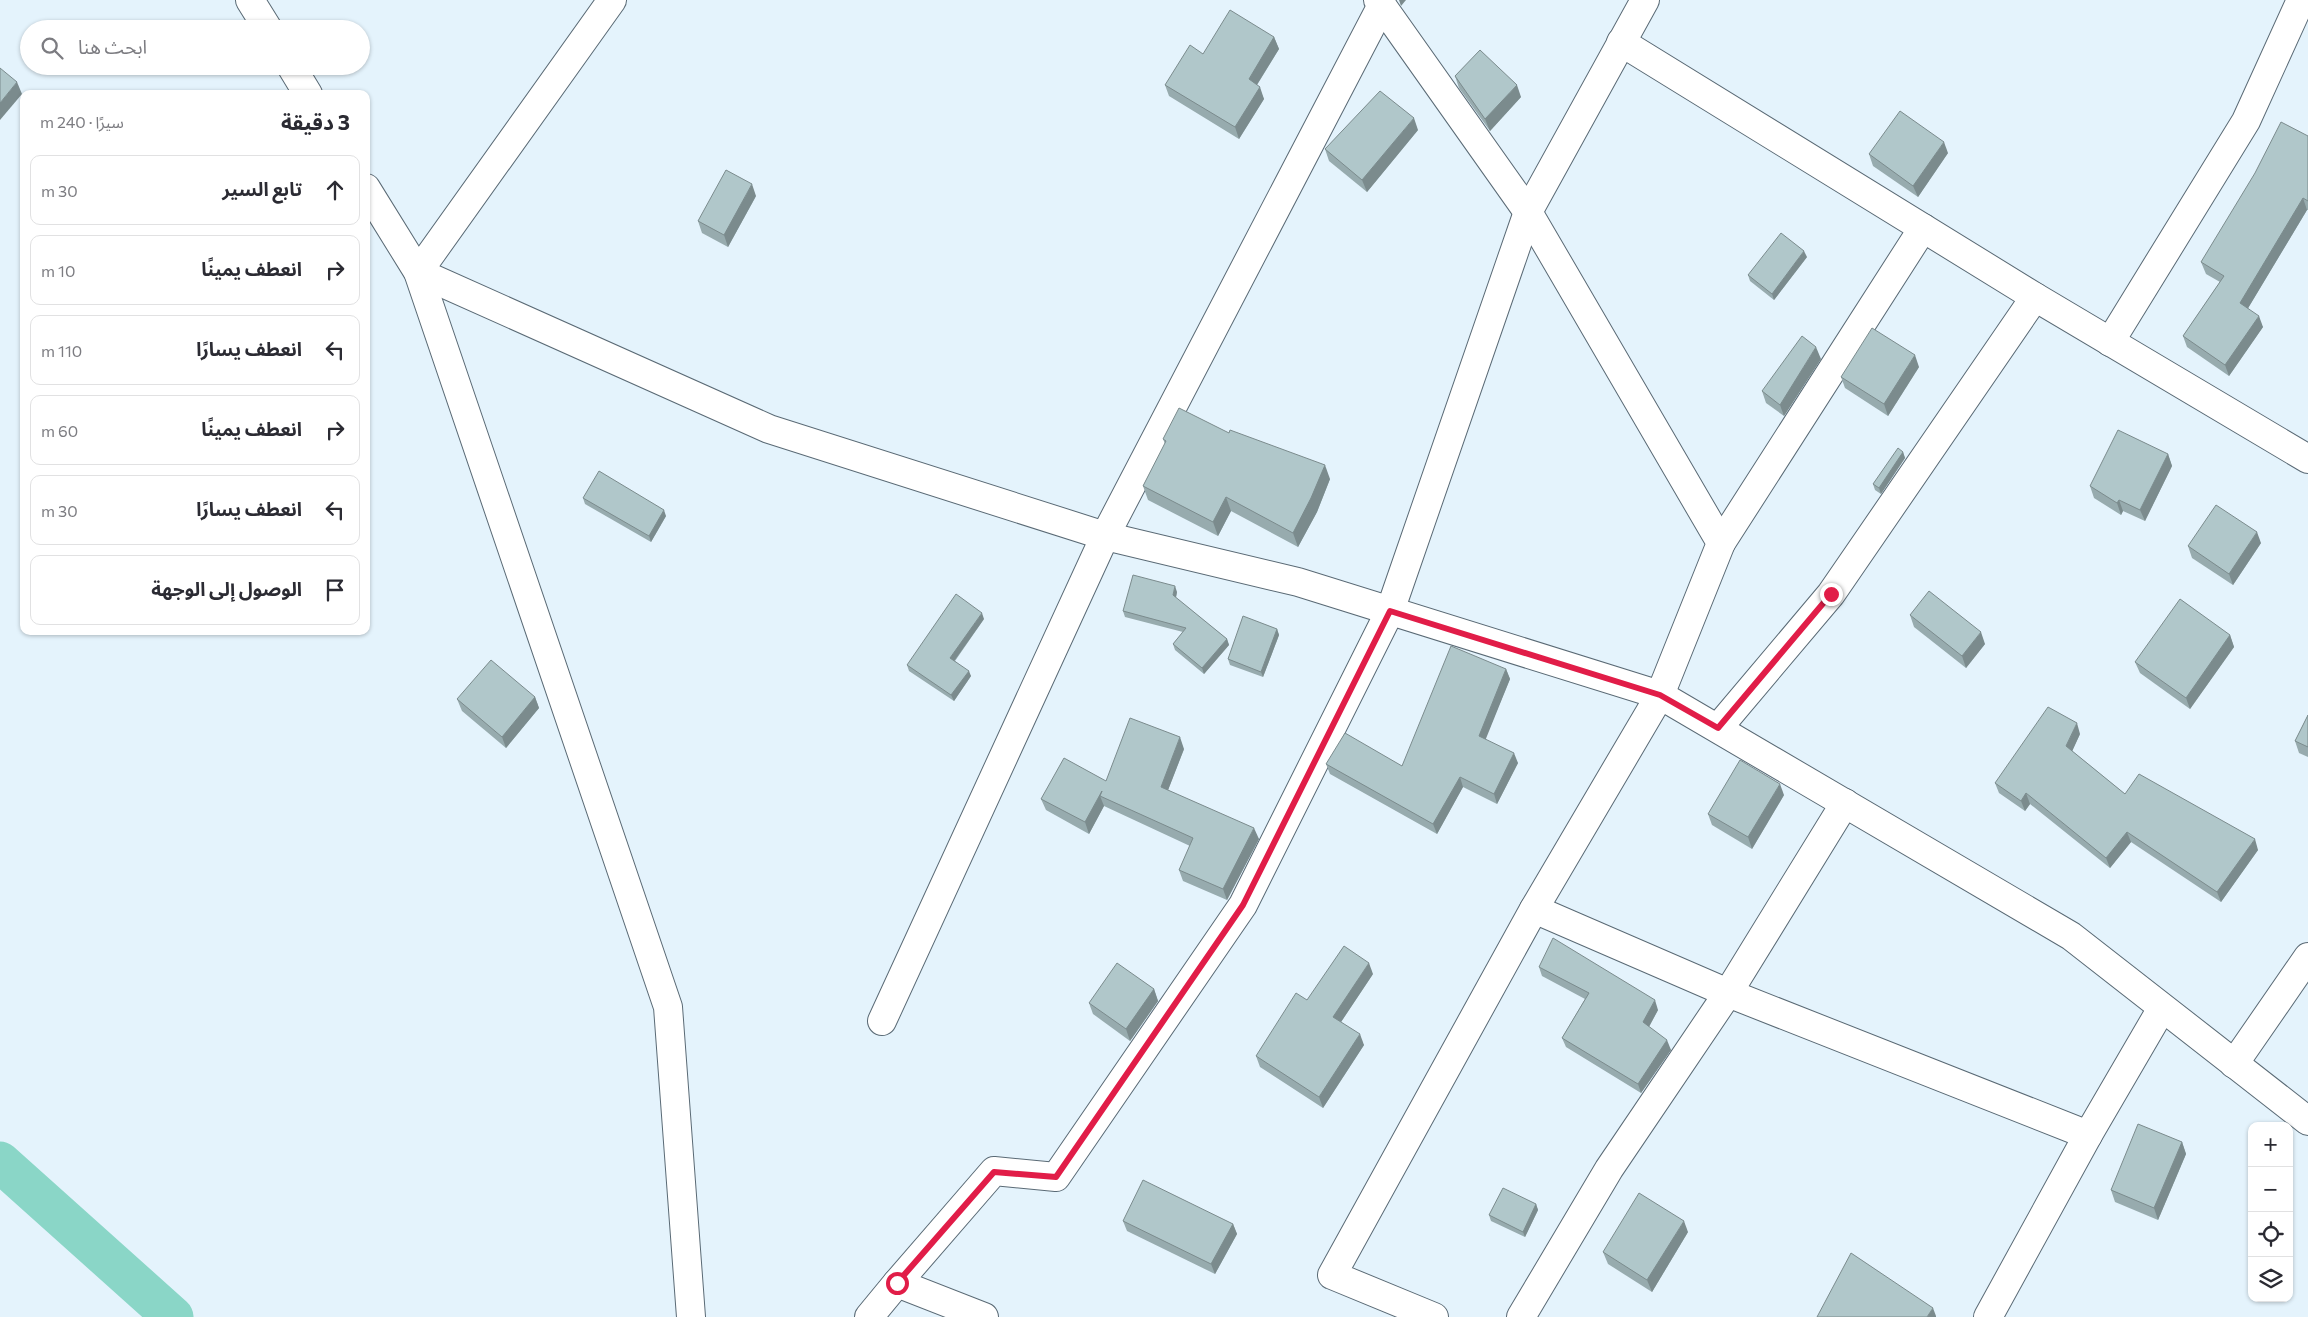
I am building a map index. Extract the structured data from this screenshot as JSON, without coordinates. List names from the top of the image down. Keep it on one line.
{"page":{"search":"ابحث هنا","heading":["3 دقيقة","سيرًا · 240 m"],"list":[["تابع السير","30 m"],["انعطف يمينًا","10 m"],["انعطف يسارًا","110 m"],["انعطف يمينًا","60 m"],["انعطف يسارًا","30 m"],"الوصول إلى الوجهة"],"map_buttons":["+","−"]}}
